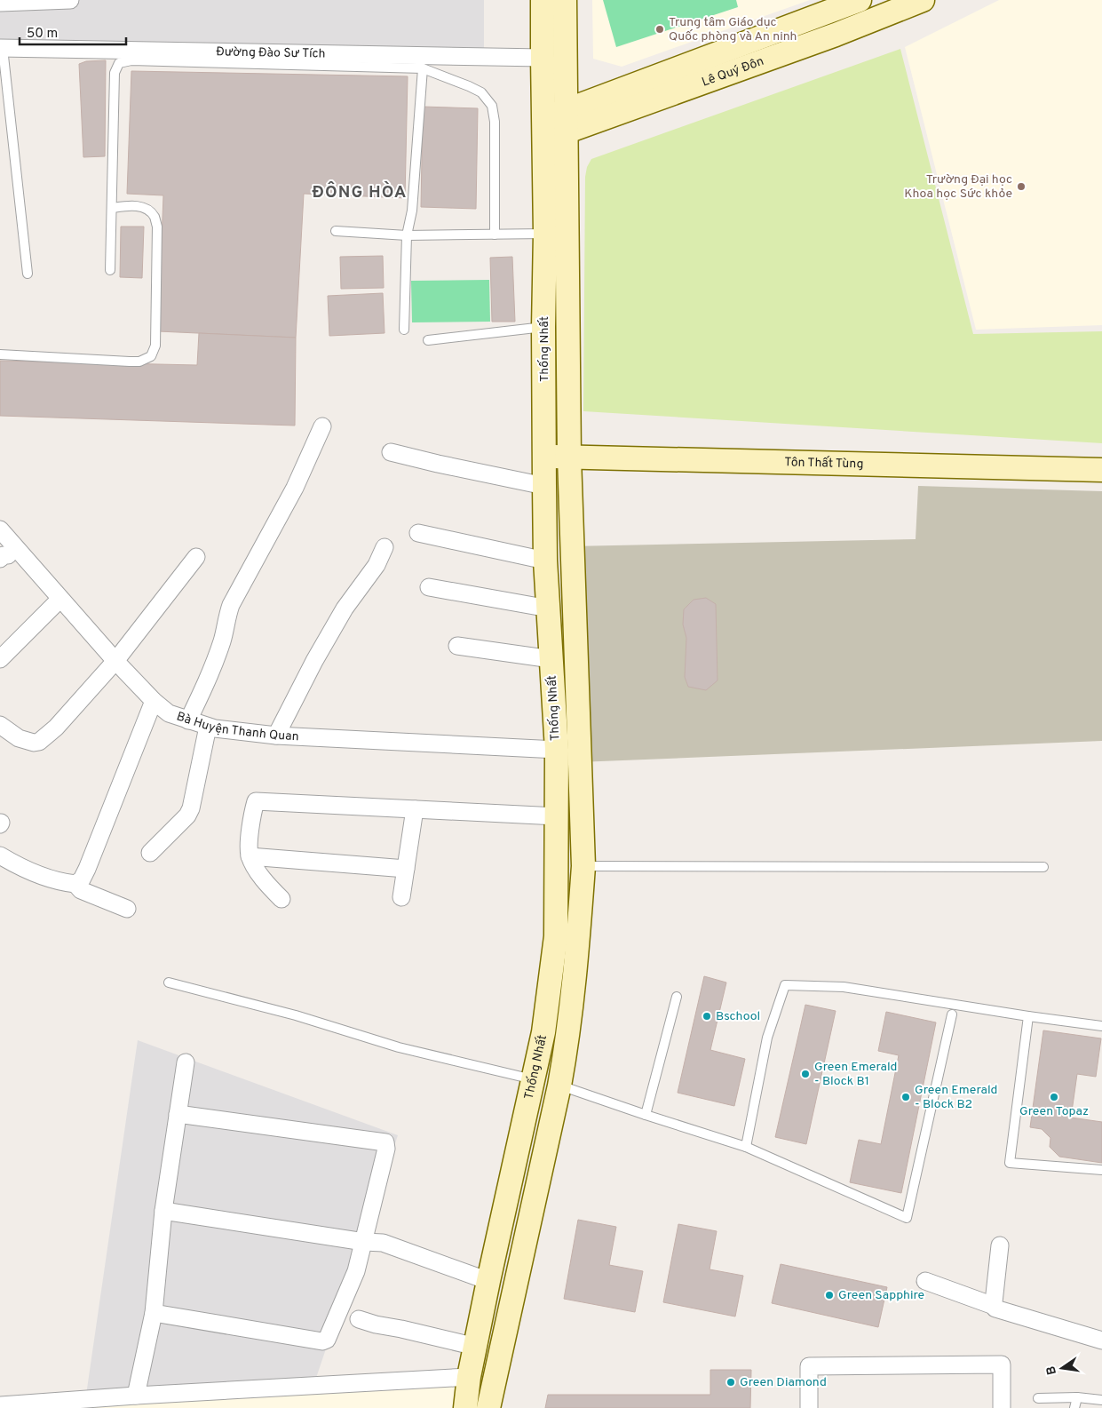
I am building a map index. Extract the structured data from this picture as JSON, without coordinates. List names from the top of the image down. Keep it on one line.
{"streets":{"main road":["Lê Quý Đôn","Thống Nhất","Tôn Thất Tùng"],"street":["Đường Đào Sư Tích","Bà Huyện Thanh Quan"]},"crossings":[["Đường Đào Sư Tích","Thống Nhất"],["Lê Quý Đôn","Thống Nhất"],["Thống Nhất","Tôn Thất Tùng"],["Thống Nhất","Bà Huyện Thanh Quan"]],"districts":["ĐÔNG HÒA"],"places":["Trung tâm Giáo dục Quốc phòng và An ninh","Trường Đại học Khoa học Sức khỏe","Bschool","Green Emerald - Block B1","Green Emerald - Block B2","Green Topaz","Green Sapphire","Green Diamond"],"scale_bar":"50 m","north":"left"}
